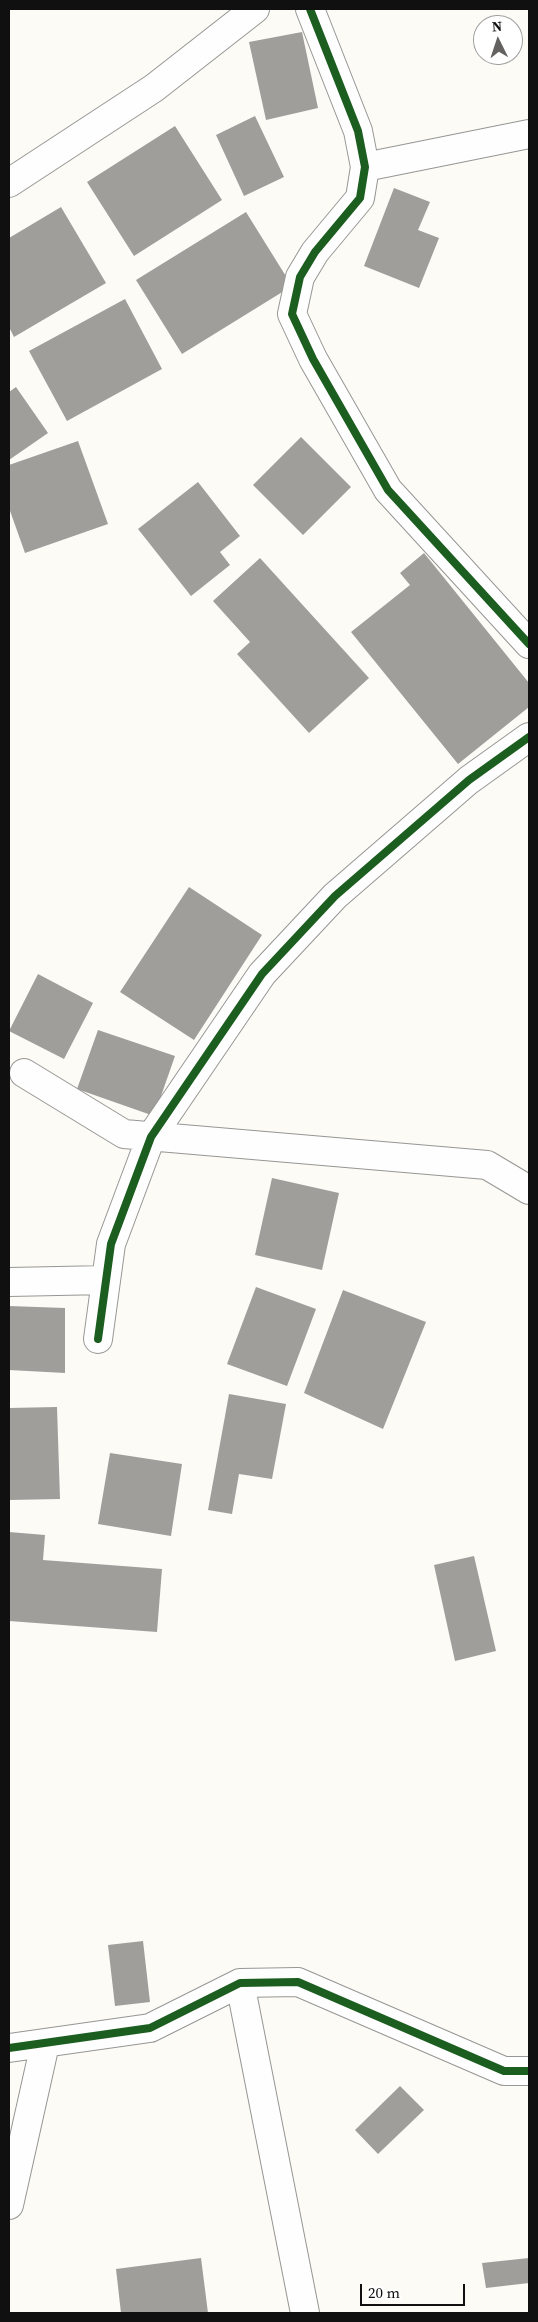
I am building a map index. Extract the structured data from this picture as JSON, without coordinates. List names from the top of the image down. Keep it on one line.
{"scale_bar":"20 m","north":"top"}
